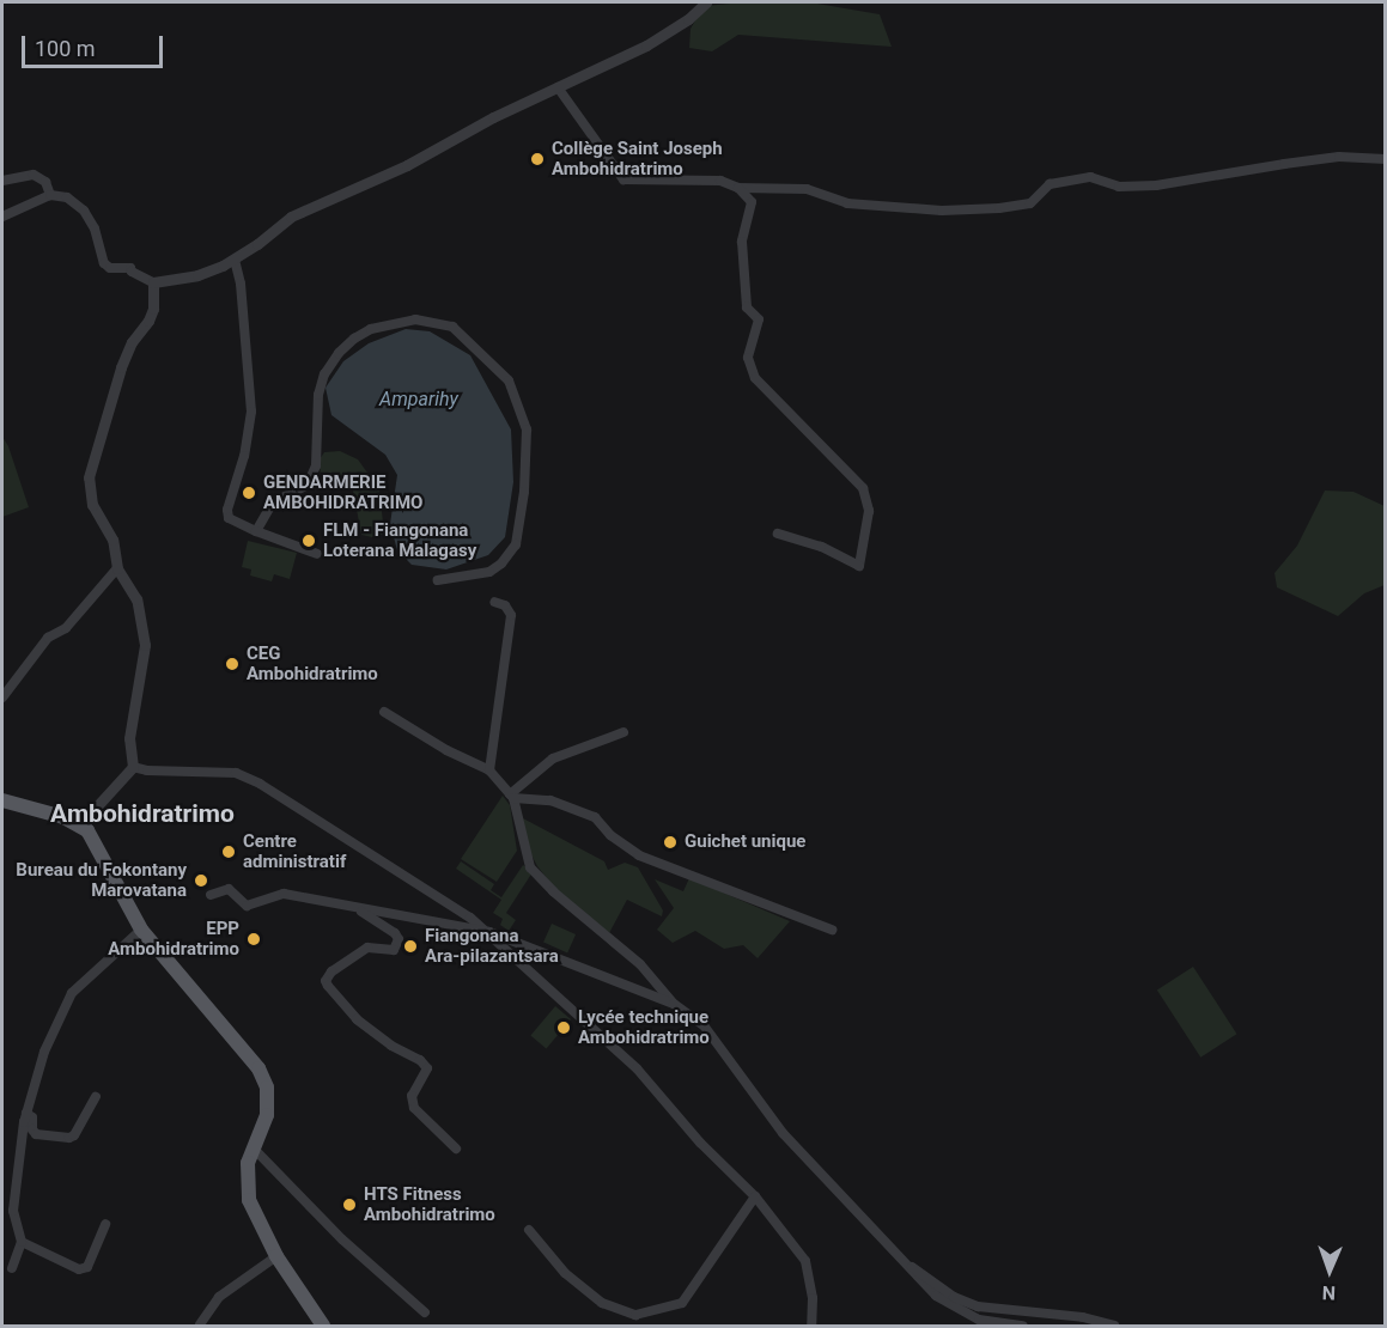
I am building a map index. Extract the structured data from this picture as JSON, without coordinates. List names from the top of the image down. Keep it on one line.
{"districts":["Ambohidratrimo"],"water":["Amparihy"],"places":["Collège Saint Joseph Ambohidratrimo","GENDARMERIE AMBOHIDRATRIMO","FLM - Fiangonana Loterana Malagasy","CEG Ambohidratrimo","Guichet unique","Centre administratif","Bureau du Fokontany Marovatana","EPP Ambohidratrimo","Fiangonana Ara-pilazantsara","Lycée technique Ambohidratrimo","HTS Fitness Ambohidratrimo"],"scale_bar":"100 m","north":"bottom"}
